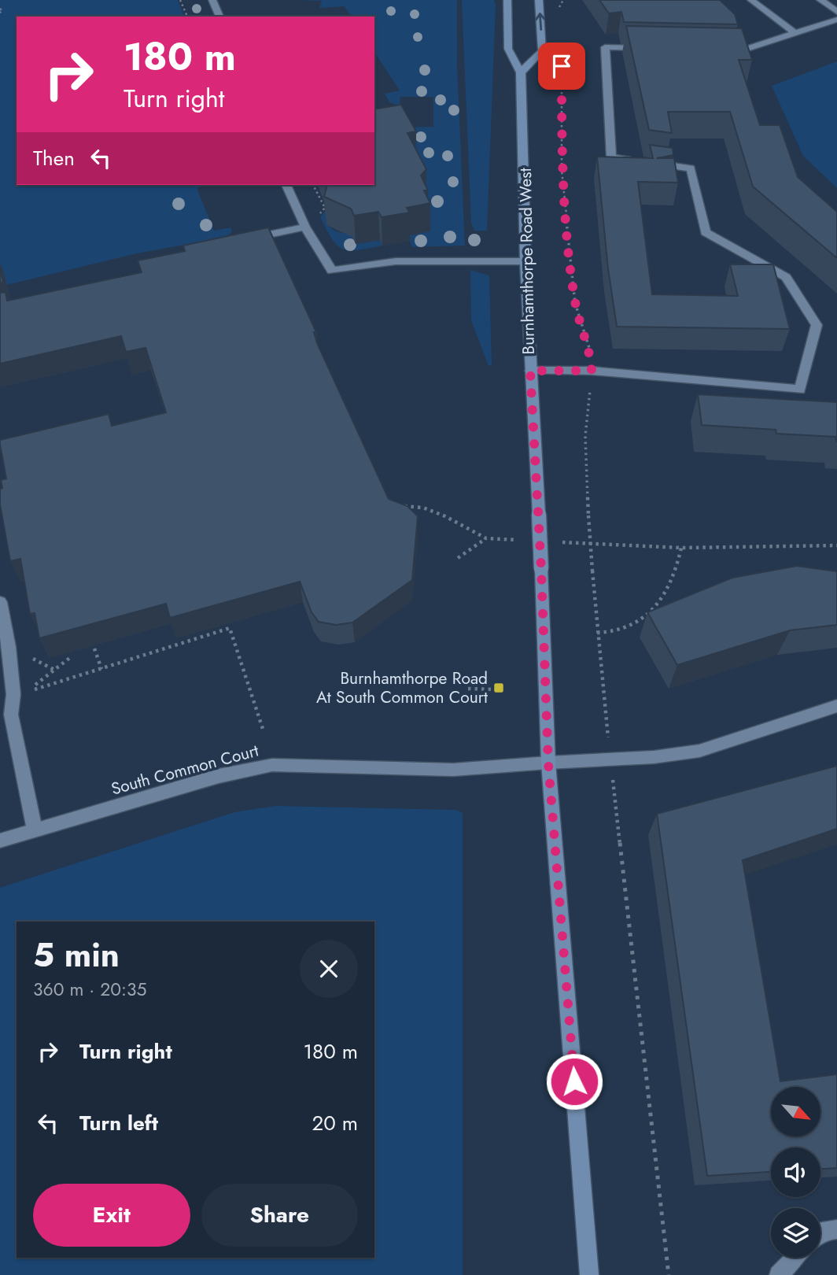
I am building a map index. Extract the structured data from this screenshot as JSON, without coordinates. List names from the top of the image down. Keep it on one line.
{"streets":{"main road":["Burnhamthorpe Road West"],"street":["South Common Court"]},"crossings":[["Burnhamthorpe Road West","South Common Court"]],"places":{"transit":["Burnhamthorpe Road At South Common Court"]},"north":"bottom right","page":{"turn":["180 m","Turn right"],"then":"Then","heading":["5 min","360 m · 20:35"],"list":[{"name":"Turn right","value":"180 m"},{"name":"Turn left","value":"20 m"}],"buttons":["Exit","Share"]}}
